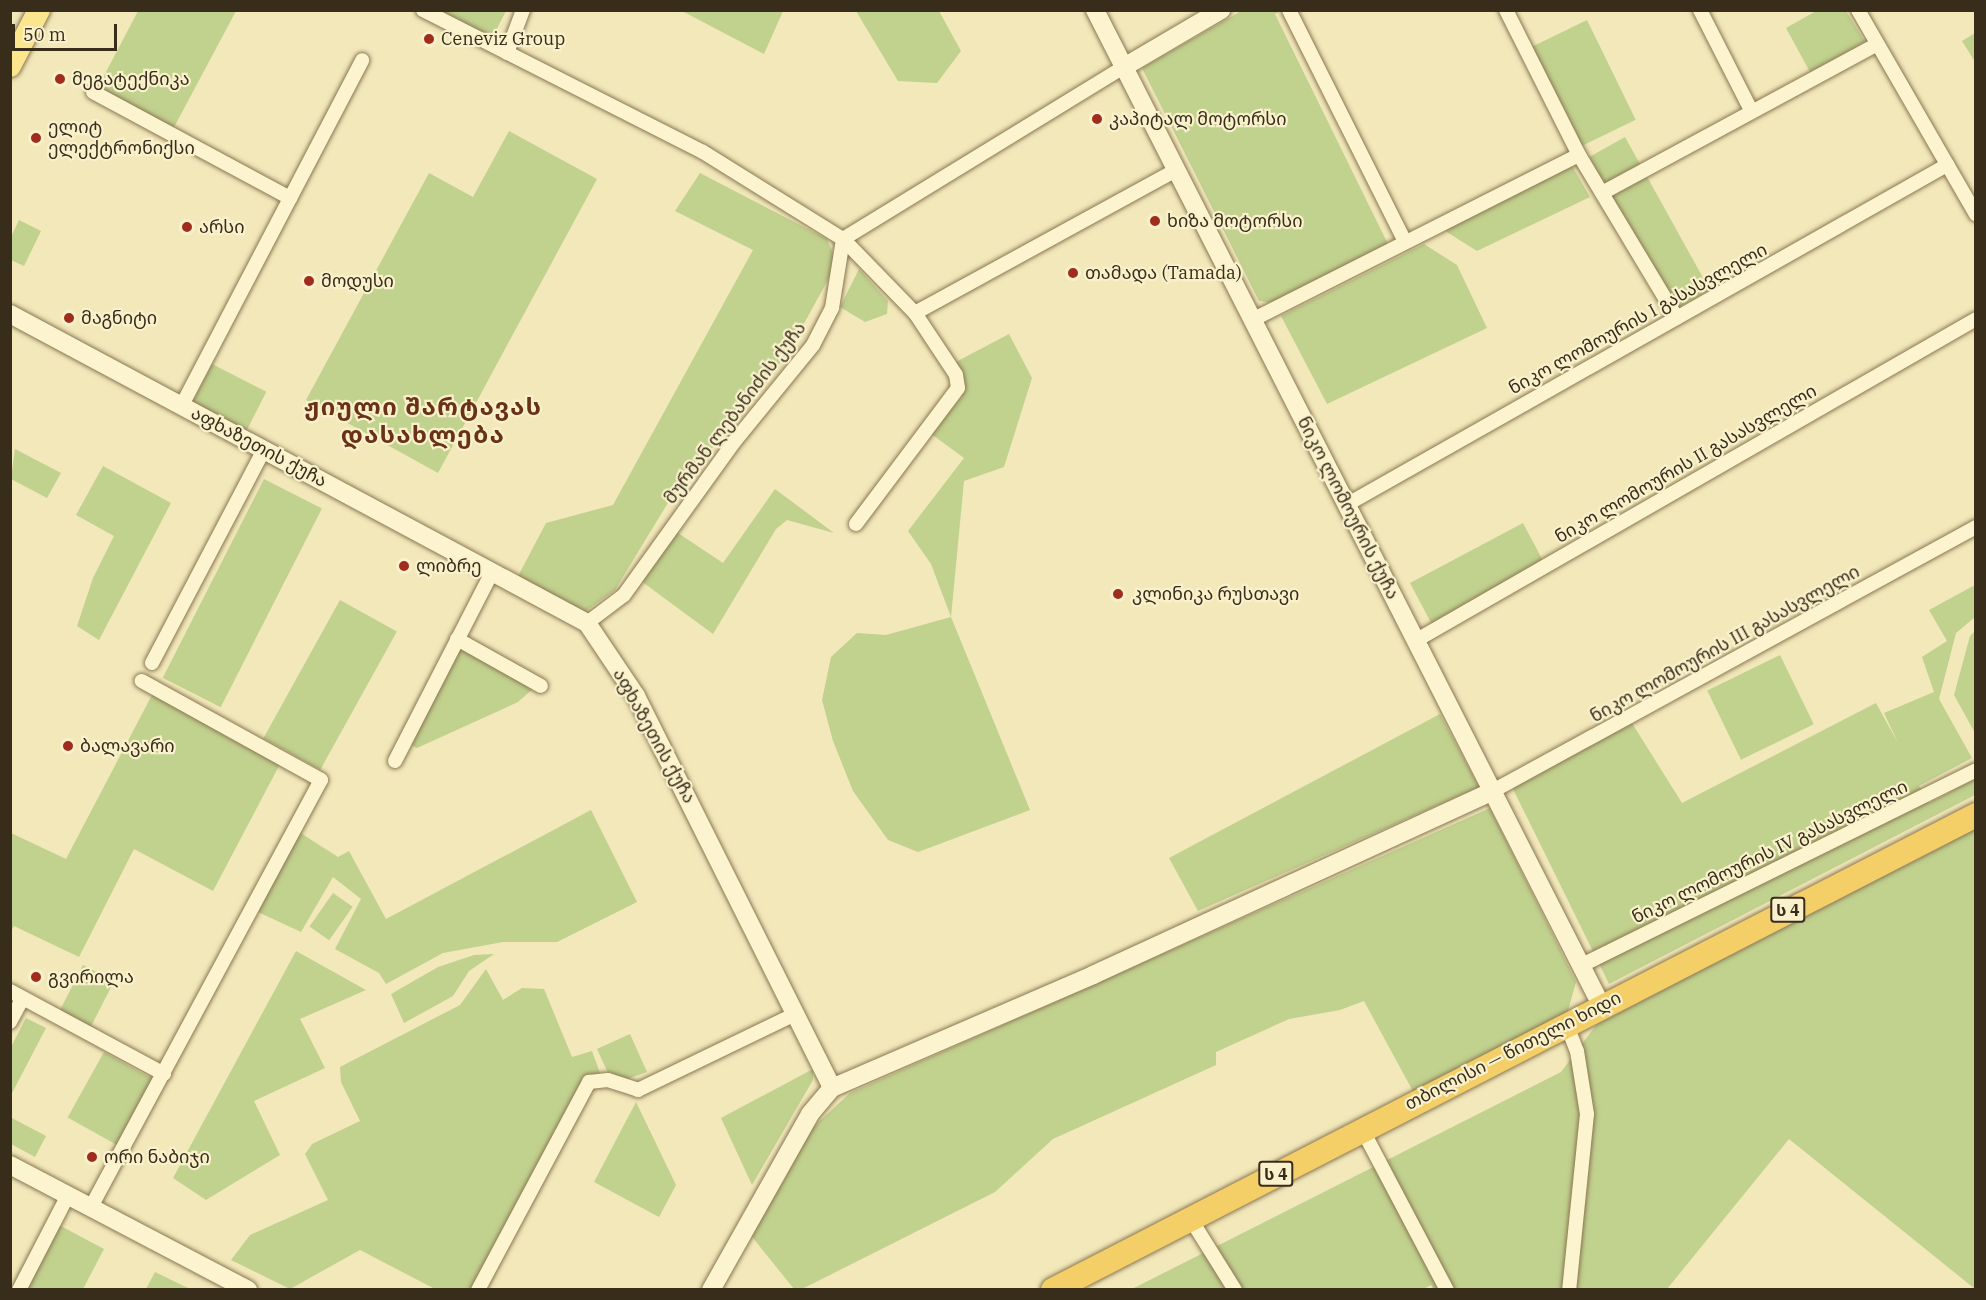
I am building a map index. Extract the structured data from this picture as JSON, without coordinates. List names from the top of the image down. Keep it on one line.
{"streets":{"highway":["ს 4","თბილისი — წითელი ხიდი"],"street":["ნიკო ლომოურის I გასასვლელი","მურმან ლებანიძის ქუჩა","აფხაზეთის ქუჩა","ნიკო ლომოურის II გასასვლელი","ნიკო ლომოურის ქუჩა","ნიკო ლომოურის III გასასვლელი","ნიკო ლომოურის IV გასასვლელი"]},"crossings":[["ნიკო ლომოურის I გასასვლელი","ნიკო ლომოურის ქუჩა"],["მურმან ლებანიძის ქუჩა","აფხაზეთის ქუჩა"],["ნიკო ლომოურის II გასასვლელი","ნიკო ლომოურის ქუჩა"],["ნიკო ლომოურის ქუჩა","ნიკო ლომოურის III გასასვლელი"],["ნიკო ლომოურის ქუჩა","ნიკო ლომოურის IV გასასვლელი"],["ნიკო ლომოურის ქუჩა","თბილისი — წითელი ხიდი"]],"districts":["ჟიული შარტავას დასახლება"],"places":["Ceneviz Group","მეგატექნიკა","კაპიტალ მოტორსი","ელიტ ელექტრონიქსი","ხიზა მოტორსი","არსი","თამადა (Tamada)","მოდუსი","მაგნიტი","ლიბრე","კლინიკა რუსთავი","ბალავარი","გვირილა","ორი ნაბიჯი"],"scale_bar":"50 m"}
